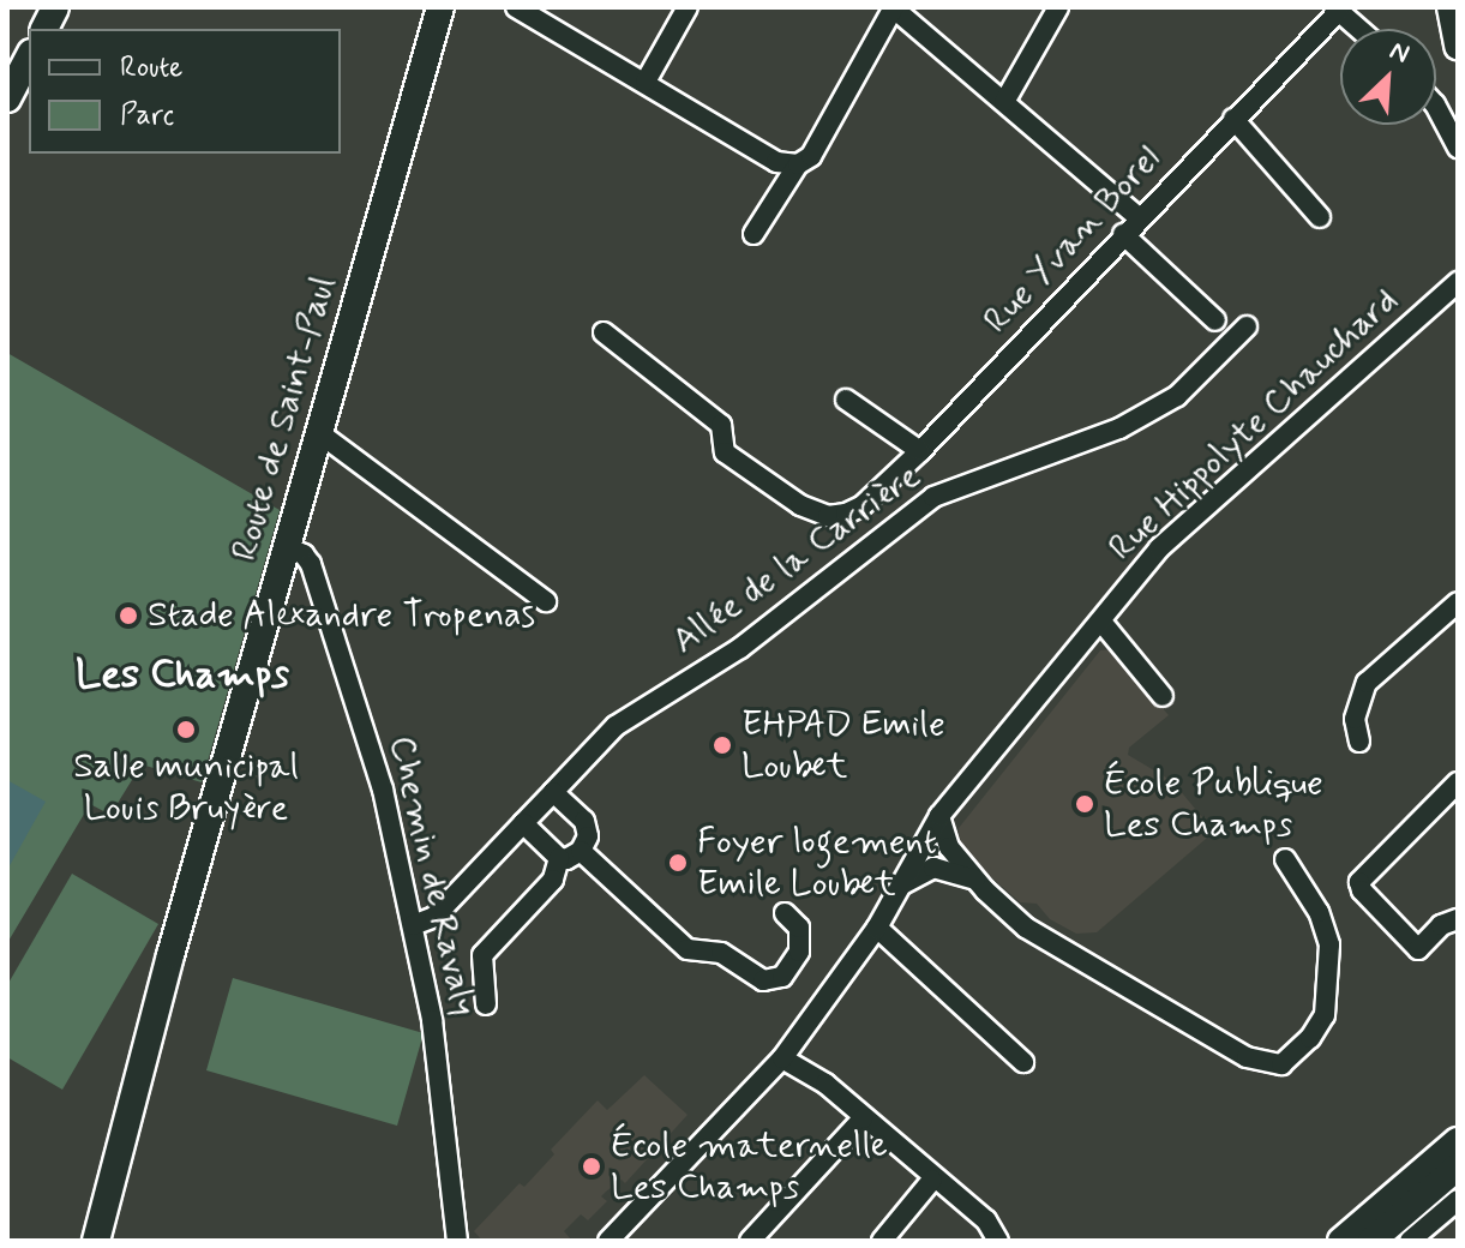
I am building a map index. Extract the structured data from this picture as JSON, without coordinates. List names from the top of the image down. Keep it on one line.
{"streets":{"street":["Rue Yvan Borel","Route de Saint-Paul","Rue Hippolyte Chauchard","Allée de la Carrière","Chemin de Ravaly"]},"crossings":[["Route de Saint-Paul","Chemin de Ravaly"],["Allée de la Carrière","Chemin de Ravaly"]],"districts":["Les Champs"],"places":["Stade Alexandre Tropenas","Salle municipal Louis Bruyère","EHPAD Emile Loubet","École Publique Les Champs","Foyer logement Emile Loubet","École maternelle Les Champs"],"legend":["Route","Parc"],"north":"top right"}
